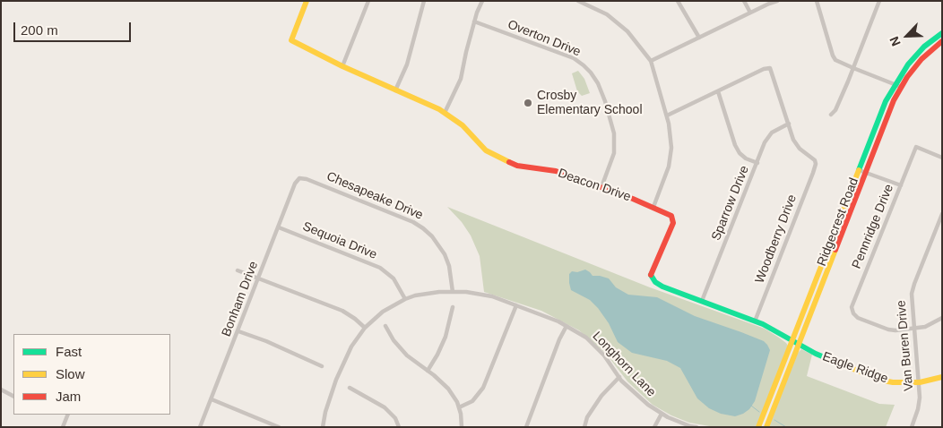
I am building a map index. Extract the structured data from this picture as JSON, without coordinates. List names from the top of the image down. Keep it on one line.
{"streets":{"main road":["Deacon Drive","Ridgecrest Road","Eagle Ridge"],"street":["Overton Drive","Chesapeake Drive","Sparrow Drive","Pennridge Drive","Woodberry Drive","Sequoia Drive","Bonham Drive","Van Buren Drive","Longhorn Lane"]},"crossings":[["Overton Drive","Deacon Drive"],["Deacon Drive","Sparrow Drive"],["Deacon Drive","Ridgecrest Road"],["Deacon Drive","Woodberry Drive"],["Deacon Drive","Eagle Ridge"],["Chesapeake Drive","Bonham Drive"],["Chesapeake Drive","Longhorn Lane"],["Sparrow Drive","Woodberry Drive"],["Ridgecrest Road","Eagle Ridge"],["Pennridge Drive","Van Buren Drive"],["Sequoia Drive","Bonham Drive"],["Sequoia Drive","Longhorn Lane"],["Van Buren Drive","Eagle Ridge"]],"places":["Crosby Elementary School"],"legend":["Fast","Slow","Jam"],"scale_bar":"200 m","north":"bottom left"}
